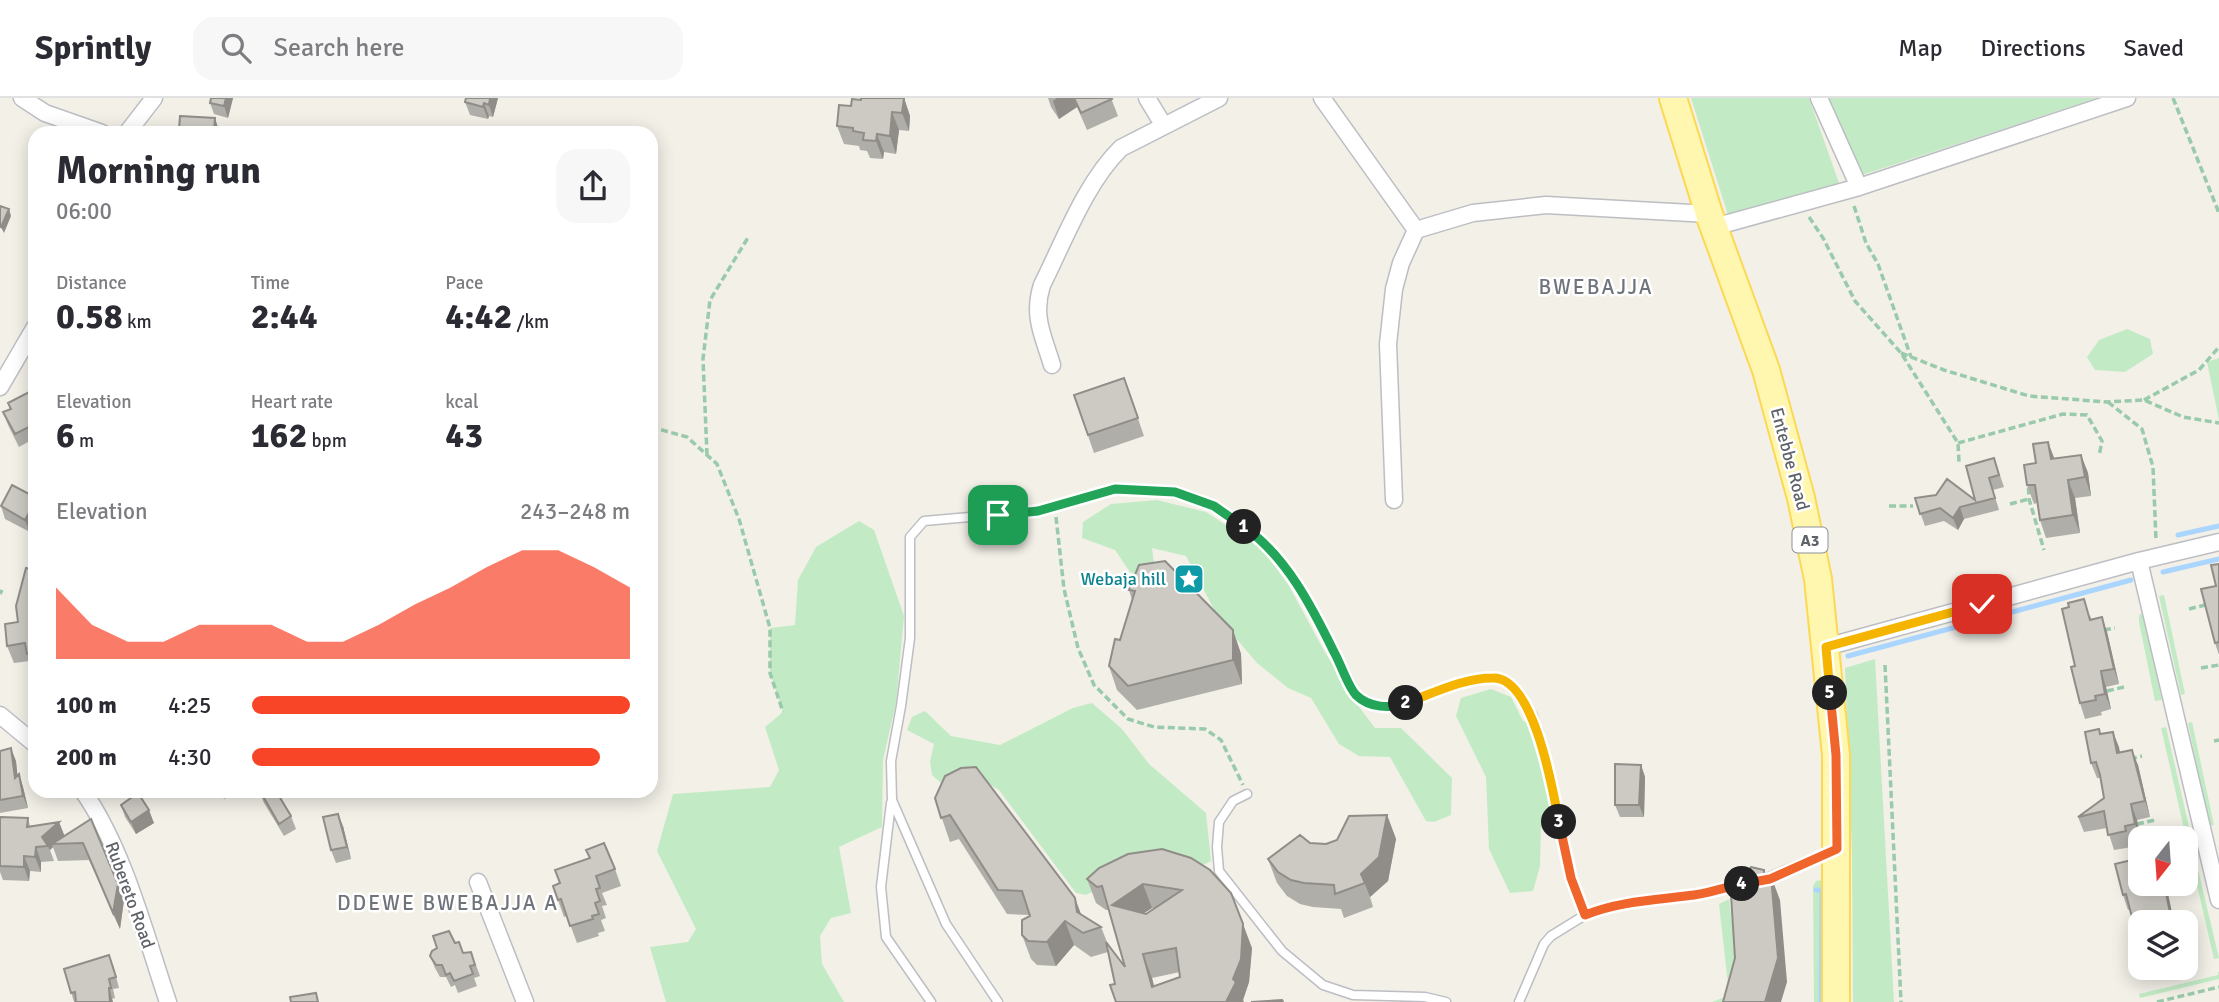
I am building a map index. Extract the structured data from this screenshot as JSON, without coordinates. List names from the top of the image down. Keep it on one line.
{"streets":{"main road":["Entebbe Road","A3"],"street":["Rubereto Road"]},"districts":["BWEBAJJA","DDEWE BWEBAJJA A"],"places":{"place":["Webaja hill"]},"north":"bottom","page":{"header":"Sprintly","search":"Search here","nav":["Map","Directions","Saved"],"heading":["Morning run","06:00"],"stats":[["Distance","0.58 km"],["Time","2:44"],["Pace","4:42 /km"],["Elevation","6 m"],["Heart rate","162 bpm"],["kcal","43"]],"chart":["Elevation","243–248 m"],"pins":["1","5","2","3","4"],"list":[{"name":"100 m","note":"4:25"},{"name":"200 m","note":"4:30"}]}}
